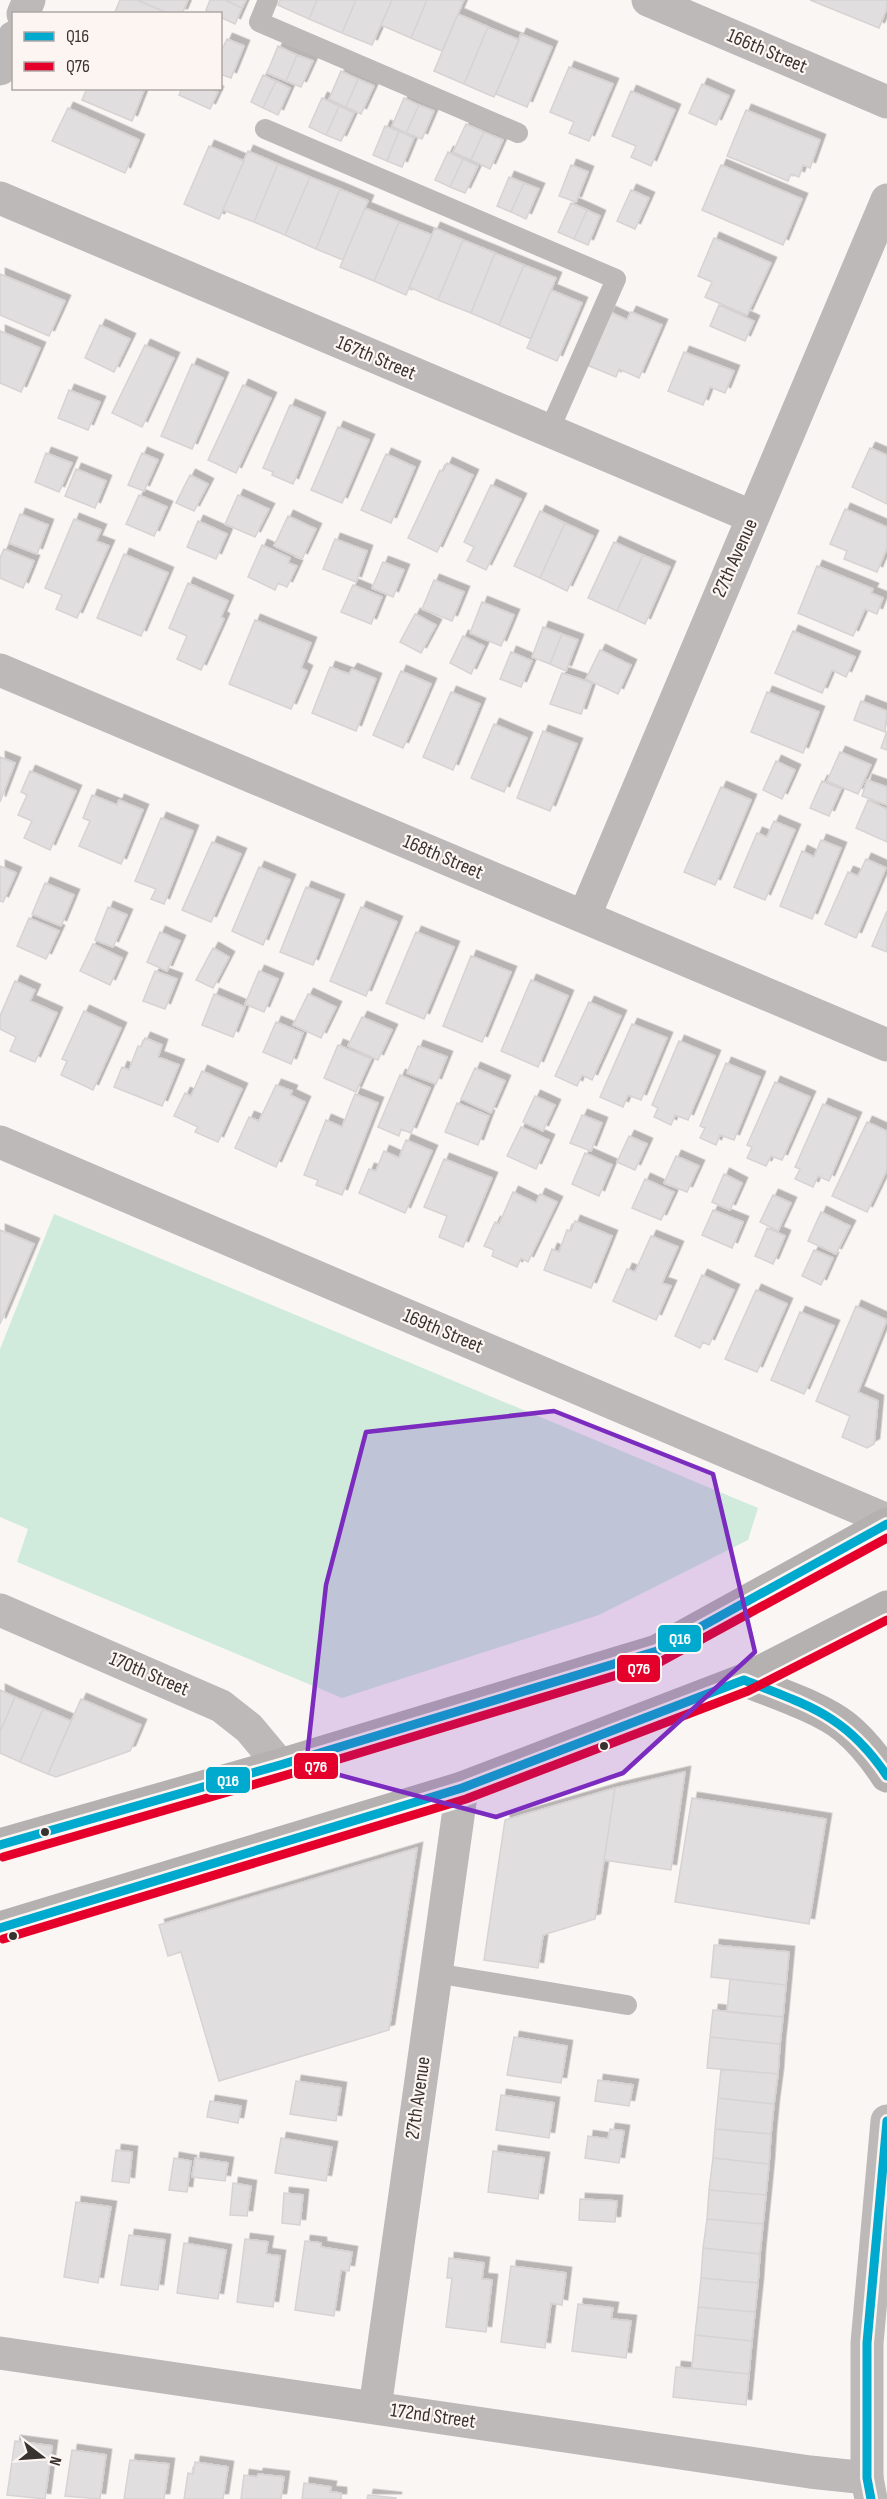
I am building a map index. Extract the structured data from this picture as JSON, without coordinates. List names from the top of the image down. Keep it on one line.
{"streets":{"street":["166th Street","167th Street","27th Avenue","168th Street","169th Street","170th Street","172nd Street"]},"crossings":[["167th Street","27th Avenue"],["27th Avenue","168th Street"],["27th Avenue","172nd Street"]],"lines":["transit line Q16","transit line Q76"],"legend":["Q16","Q76"],"north":"right"}
